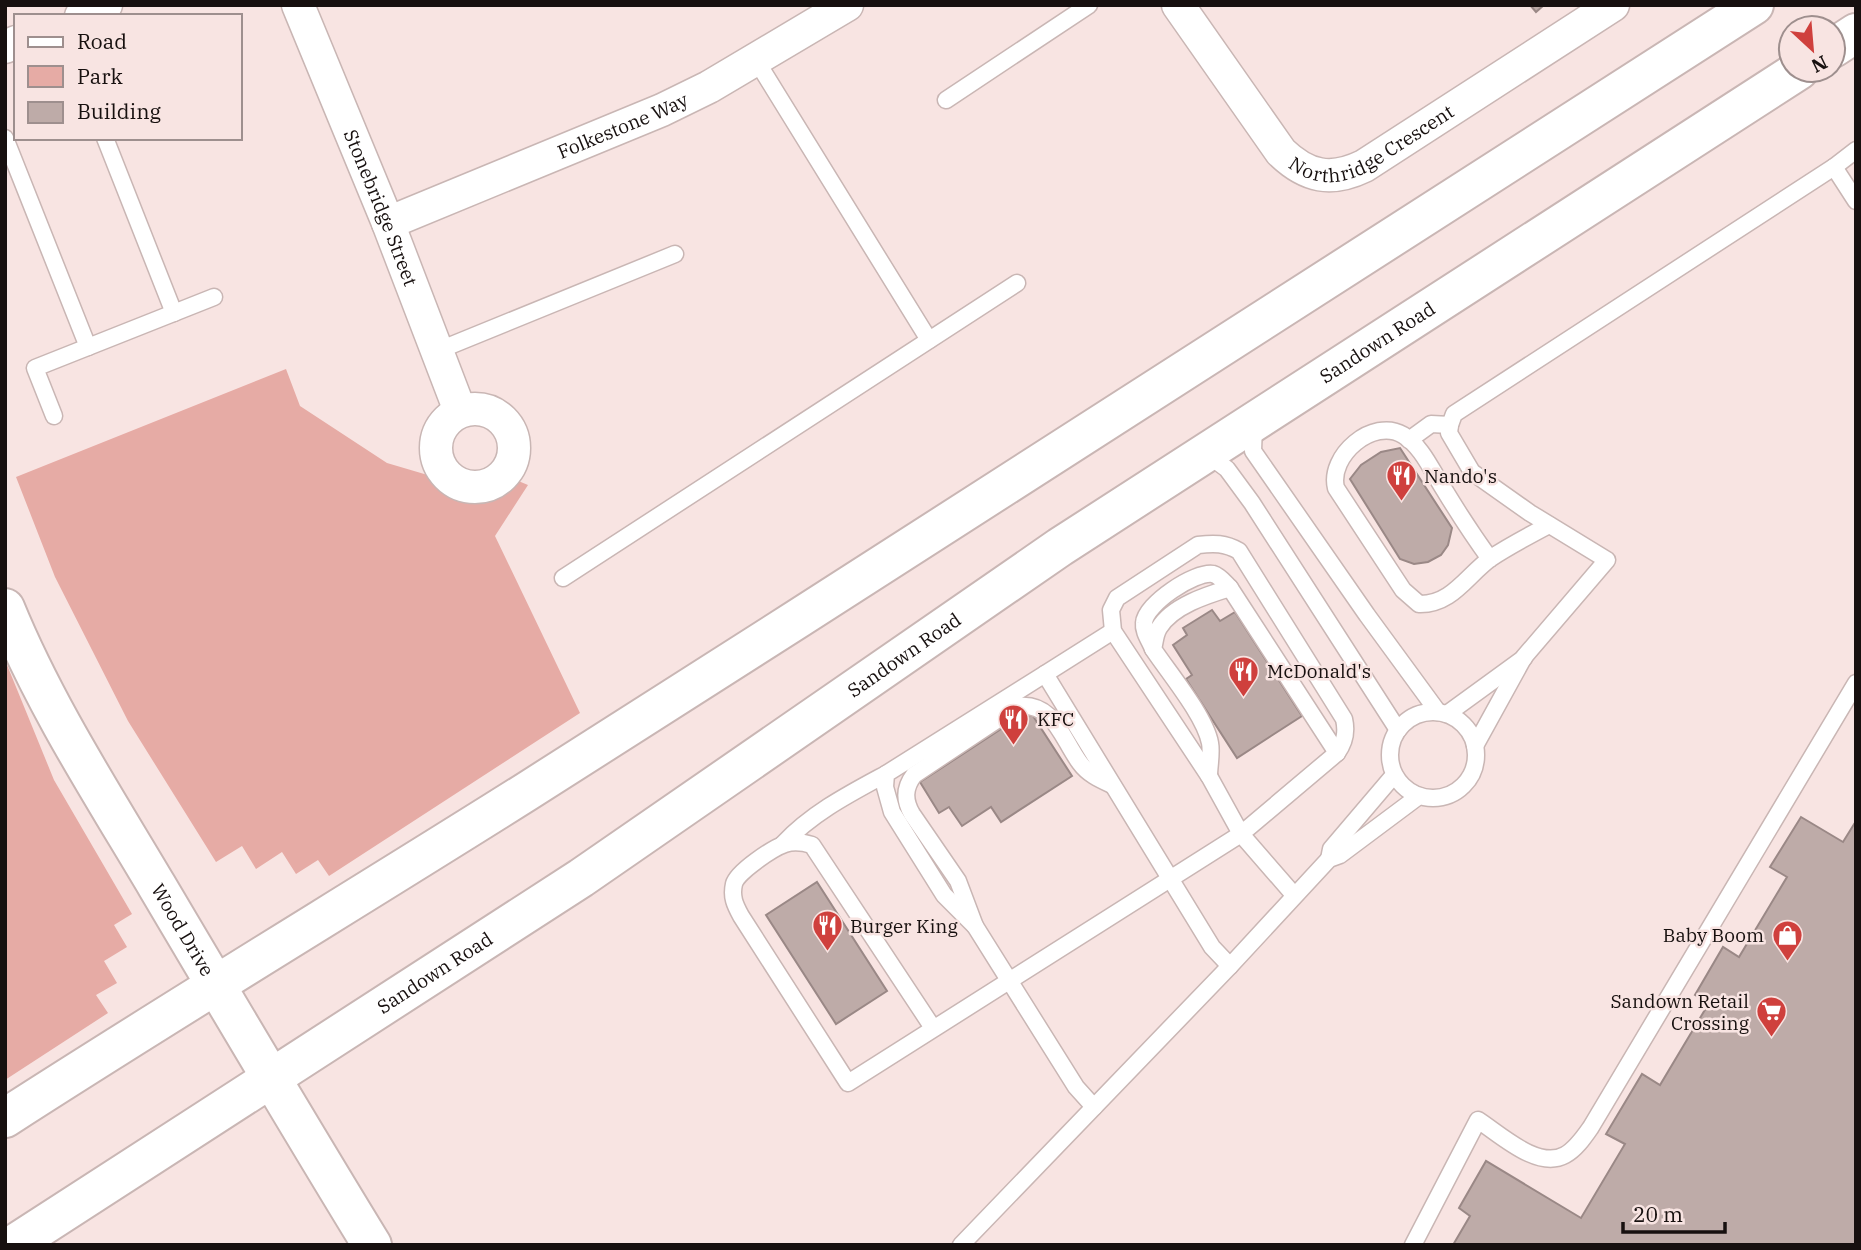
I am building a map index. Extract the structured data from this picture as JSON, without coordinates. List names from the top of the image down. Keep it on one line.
{"streets":{"main road":["Sandown Road","Wood Drive"],"street":["Folkestone Way","Northridge Crescent","Stonebridge Street"]},"crossings":[["Folkestone Way","Stonebridge Street"],["Sandown Road","Wood Drive"]],"places":{"restaurant":["Nando's","McDonald's","KFC","Burger King"],"shop":["Baby Boom"],"supermarket":["Sandown Retail Crossing"]},"legend":["Road","Park","Building"],"scale_bar":"20 m","north":"bottom right"}
